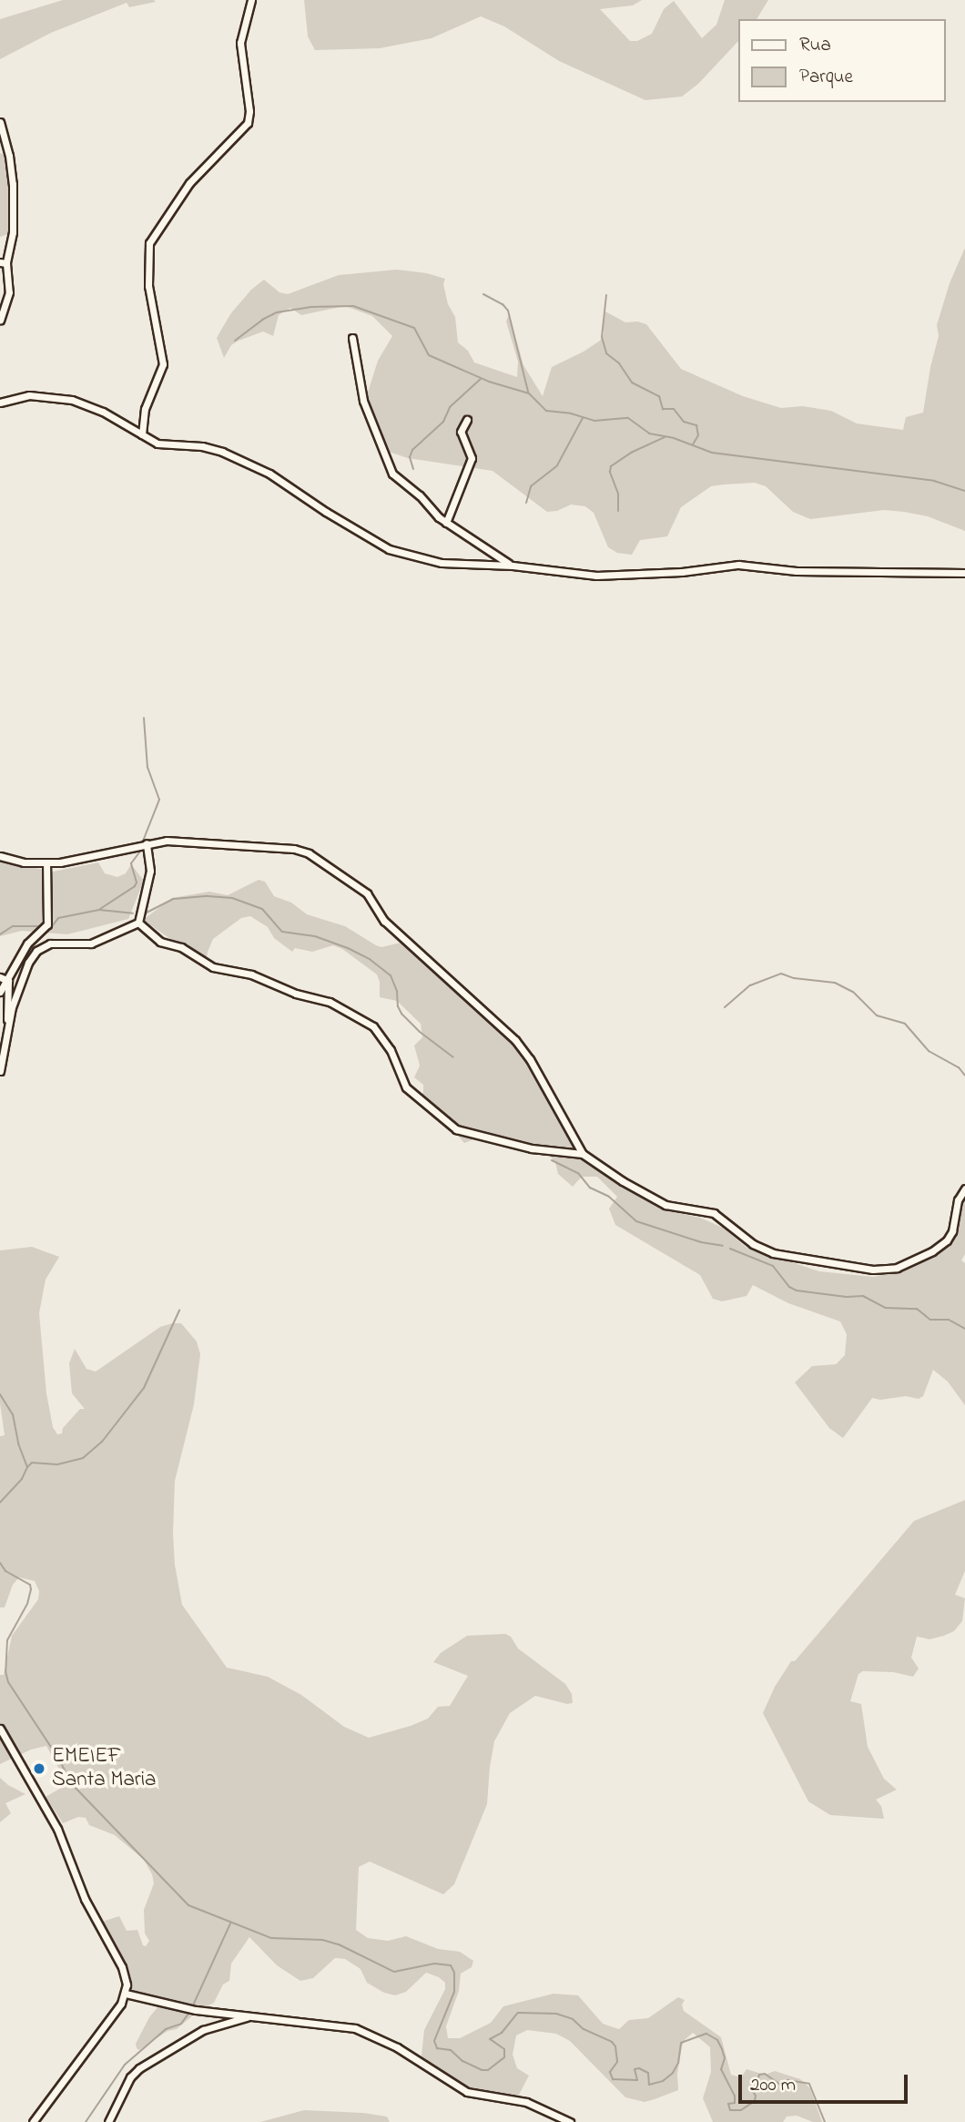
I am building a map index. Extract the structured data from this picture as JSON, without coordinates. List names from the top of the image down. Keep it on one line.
{"places":["EMEIEF Santa Maria"],"legend":["Rua","Parque"],"scale_bar":"200 m"}
